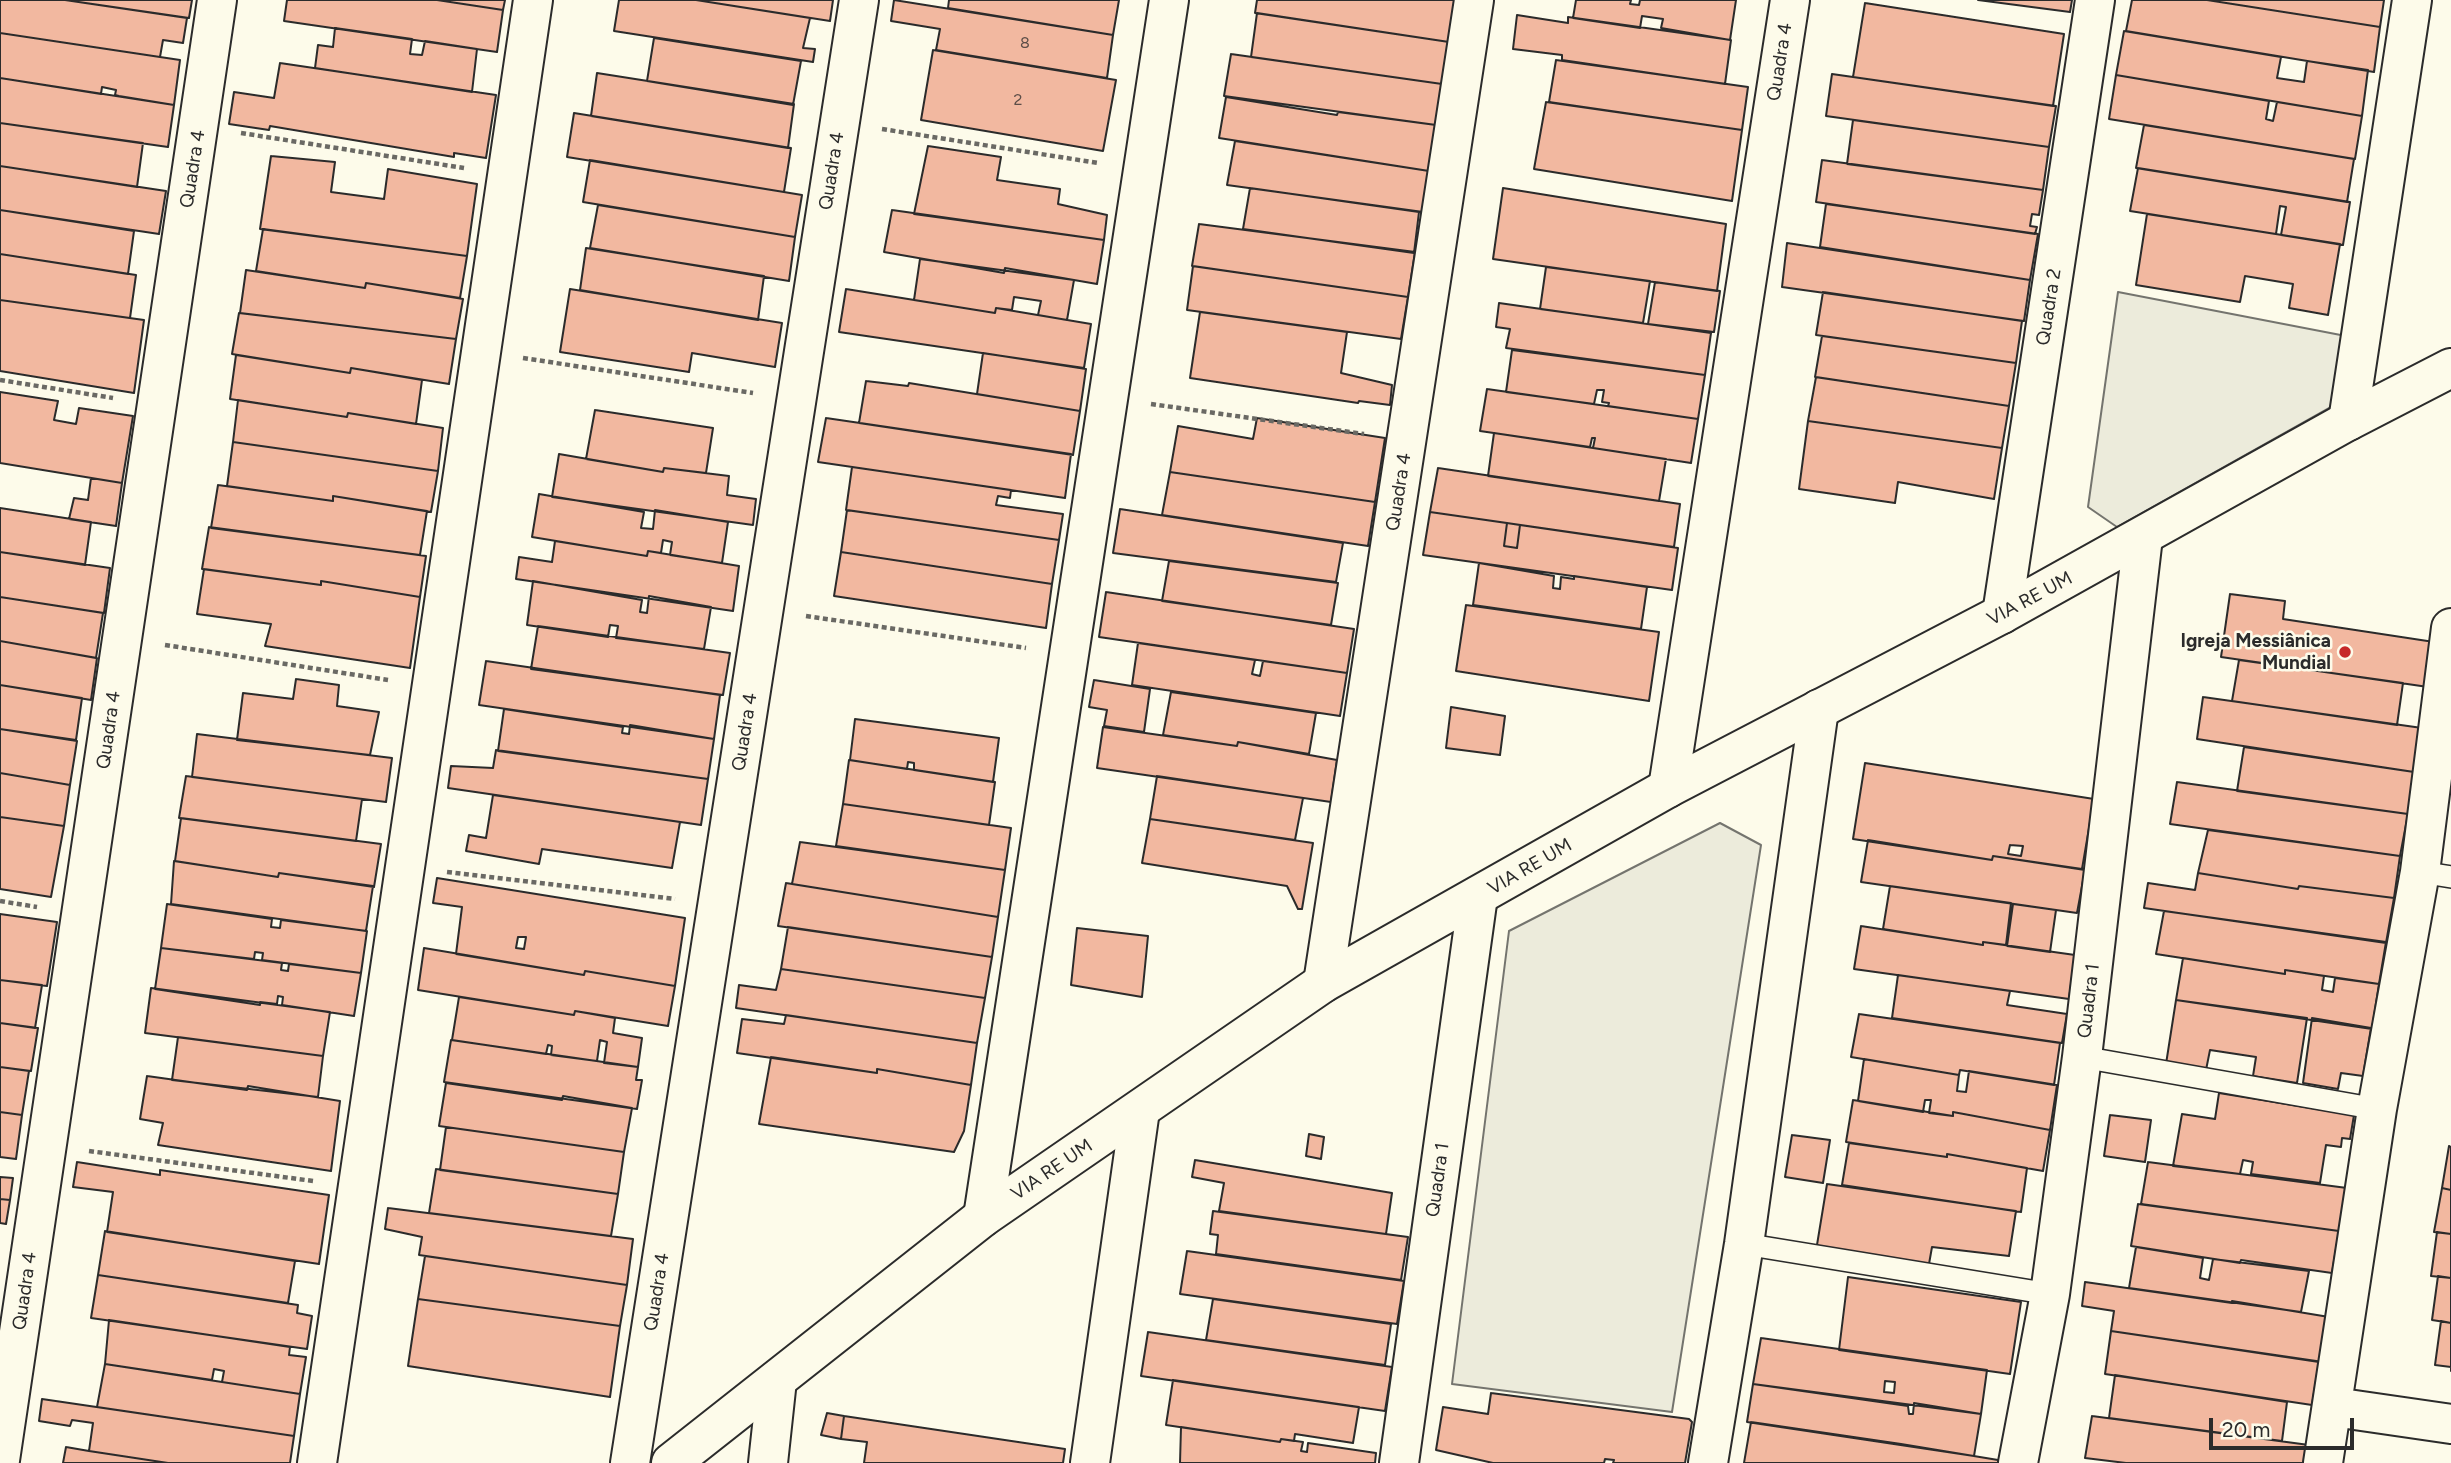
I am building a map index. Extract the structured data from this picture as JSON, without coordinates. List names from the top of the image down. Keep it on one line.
{"streets":{"street":["Quadra 4","Quadra 2","VIA RE UM","Quadra 1"]},"crossings":[["Quadra 4","VIA RE UM"],["Quadra 2","VIA RE UM"],["VIA RE UM","Quadra 1"]],"places":["Igreja Messiânica Mundial"],"house_numbers":["8","2"],"scale_bar":"20 m"}
